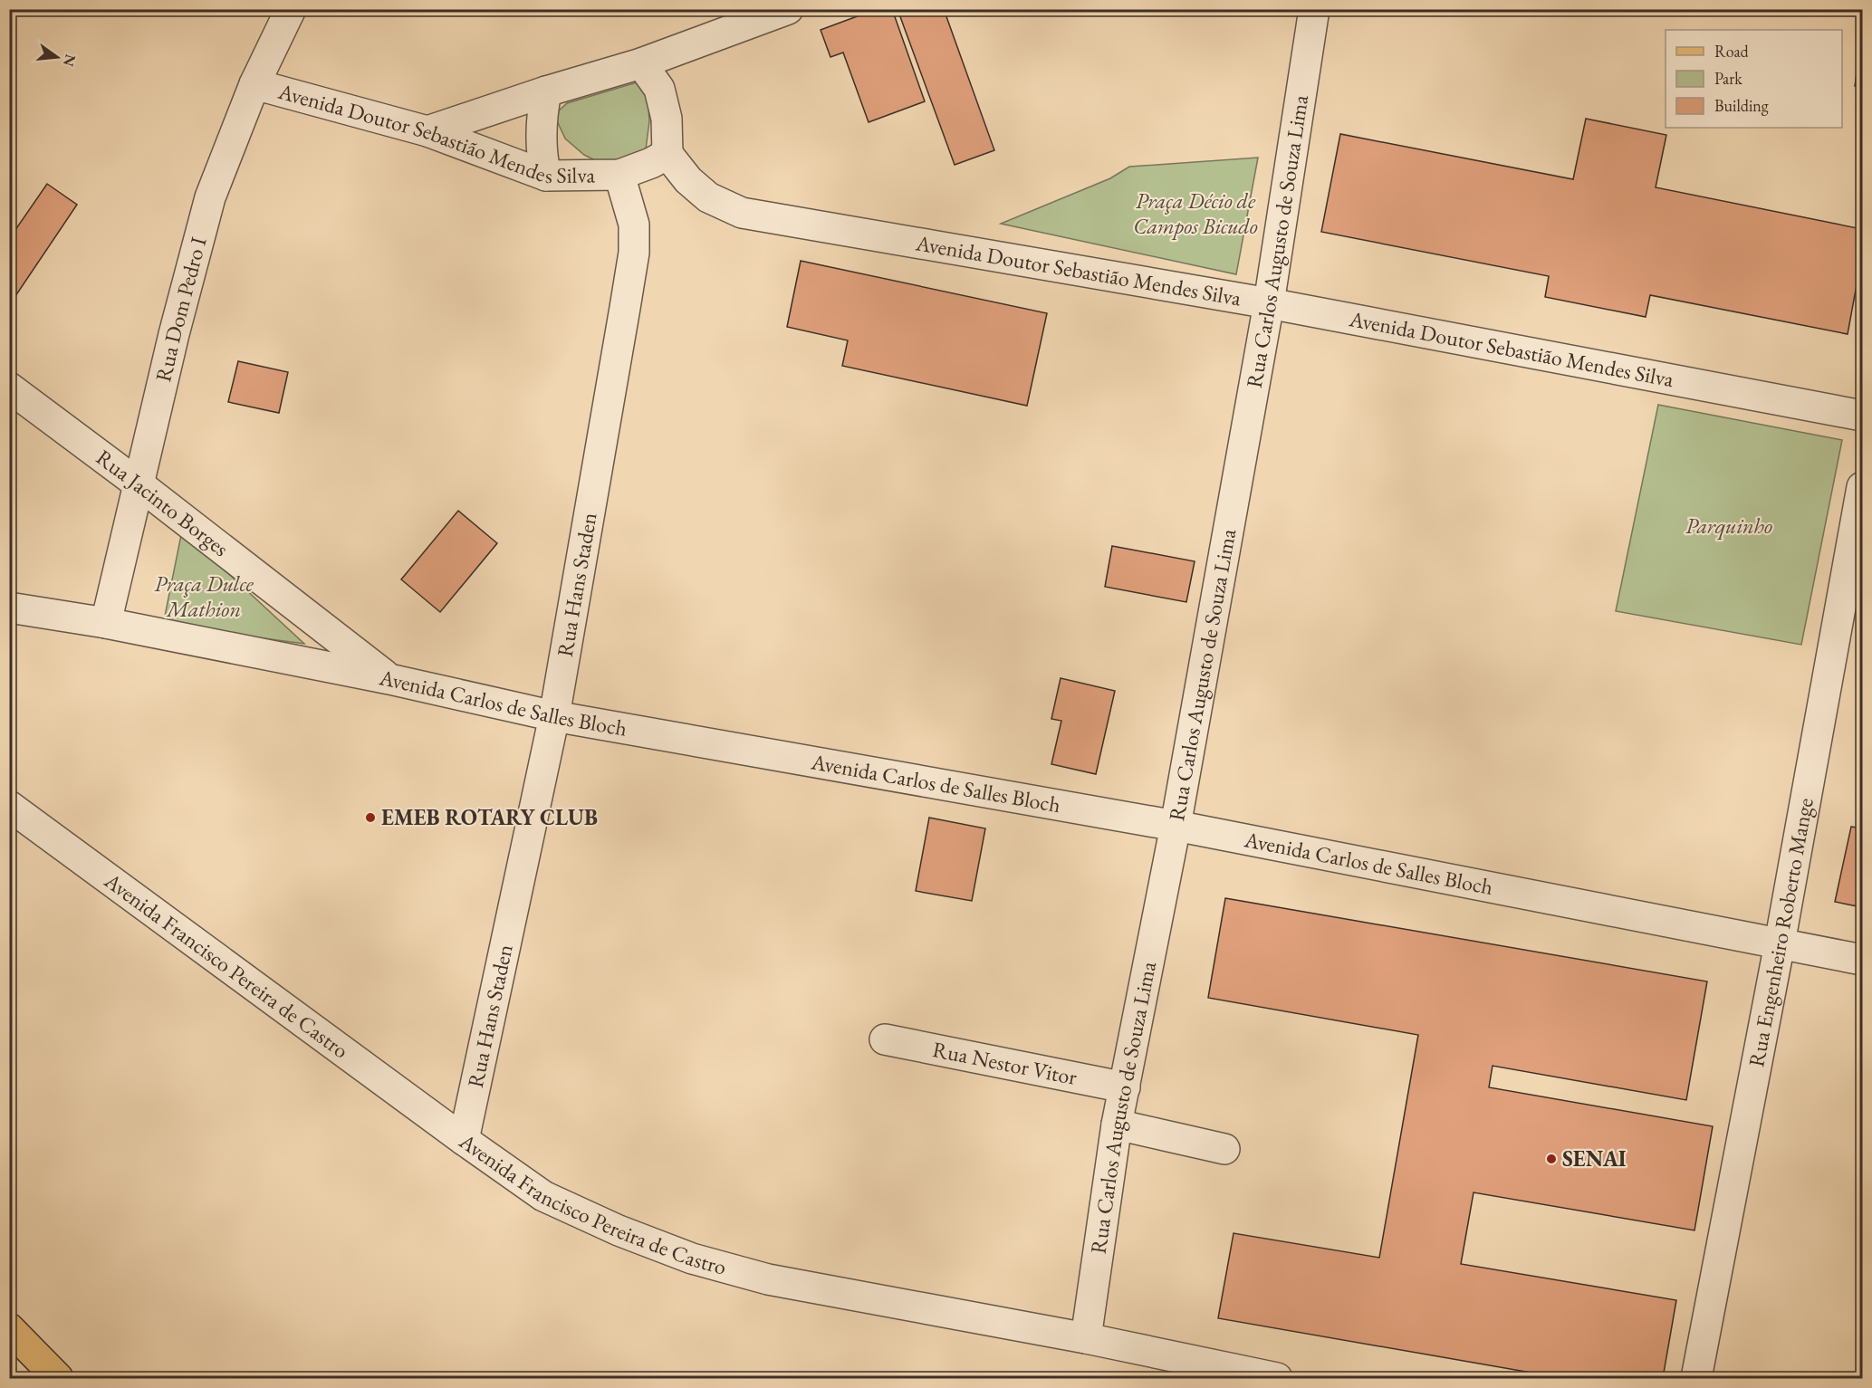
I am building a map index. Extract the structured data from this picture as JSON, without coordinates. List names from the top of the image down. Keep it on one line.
{"streets":{"street":["Avenida Doutor Sebastião Mendes Silva","Rua Carlos Augusto de Souza Lima","Rua Dom Pedro I","Rua Jacinto Borges","Rua Hans Staden","Avenida Carlos de Salles Bloch","Rua Engenheiro Roberto Mange","Avenida Francisco Pereira de Castro","Rua Nestor Vitor"]},"crossings":[["Avenida Doutor Sebastião Mendes Silva","Rua Carlos Augusto de Souza Lima"],["Avenida Doutor Sebastião Mendes Silva","Rua Dom Pedro I"],["Avenida Doutor Sebastião Mendes Silva","Rua Hans Staden"],["Rua Carlos Augusto de Souza Lima","Avenida Carlos de Salles Bloch"],["Rua Carlos Augusto de Souza Lima","Avenida Francisco Pereira de Castro"],["Rua Carlos Augusto de Souza Lima","Rua Nestor Vitor"],["Rua Dom Pedro I","Rua Jacinto Borges"],["Rua Dom Pedro I","Avenida Carlos de Salles Bloch"],["Rua Jacinto Borges","Avenida Carlos de Salles Bloch"],["Rua Hans Staden","Avenida Carlos de Salles Bloch"],["Rua Hans Staden","Avenida Francisco Pereira de Castro"],["Avenida Carlos de Salles Bloch","Rua Engenheiro Roberto Mange"]],"parks":["Praça Décio de Campos Bicudo","Parquinho","Praça Dulce Mathion"],"places":["EMEB ROTARY CLUB","SENAI"],"legend":["Road","Park","Building"],"north":"right"}
